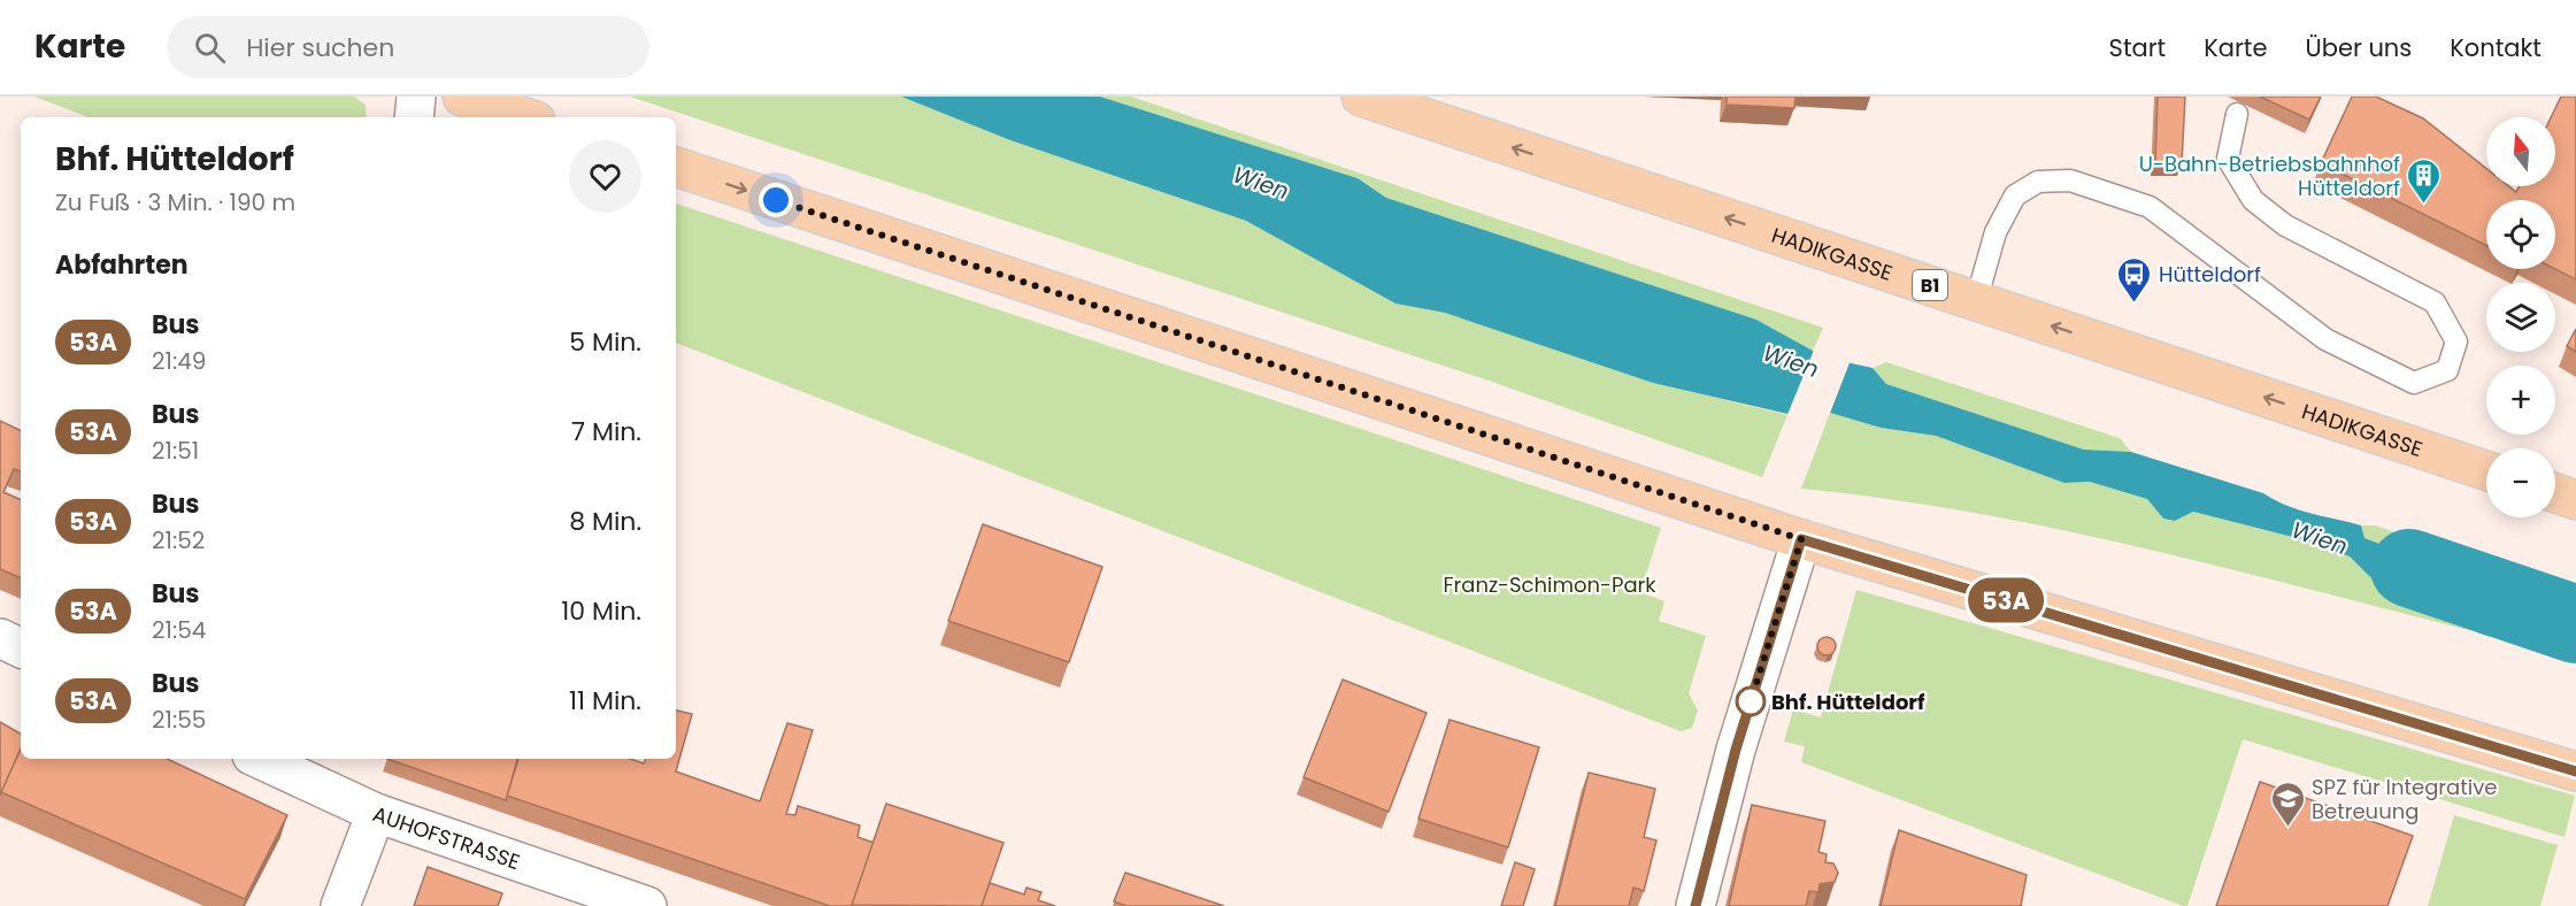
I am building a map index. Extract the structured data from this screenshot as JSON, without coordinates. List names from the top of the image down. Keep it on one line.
{"streets":{"main road":["HADIKGASSE","B1"],"street":["AUHOFSTRASSE"]},"water":["Wien"],"parks":["Franz-Schimon-Park"],"places":{"building":["U-Bahn-Betriebsbahnhof Hütteldorf"],"bus stop":["Hütteldorf"],"other":["Bhf. Hütteldorf"],"school or university":["SPZ für Integrative Betreuung"]},"lines":["bus line 53A"],"north":"top","page":{"header":"Karte","search":"Hier suchen","nav":["Start","Karte","Über uns","Kontakt"],"on_map":"53A","map_buttons":["+","−"],"heading":[["Bhf. Hütteldorf","Zu Fuß · 3 Min. · 190 m"],"Abfahrten"],"list":[{"mark":"53A","name":"Bus","note":"21:49","value":"5 Min."},{"mark":"53A","name":"Bus","note":"21:51","value":"7 Min."},{"mark":"53A","name":"Bus","note":"21:52","value":"8 Min."},{"mark":"53A","name":"Bus","note":"21:54","value":"10 Min."},{"mark":"53A","name":"Bus","note":"21:55","value":"11 Min."}]}}
